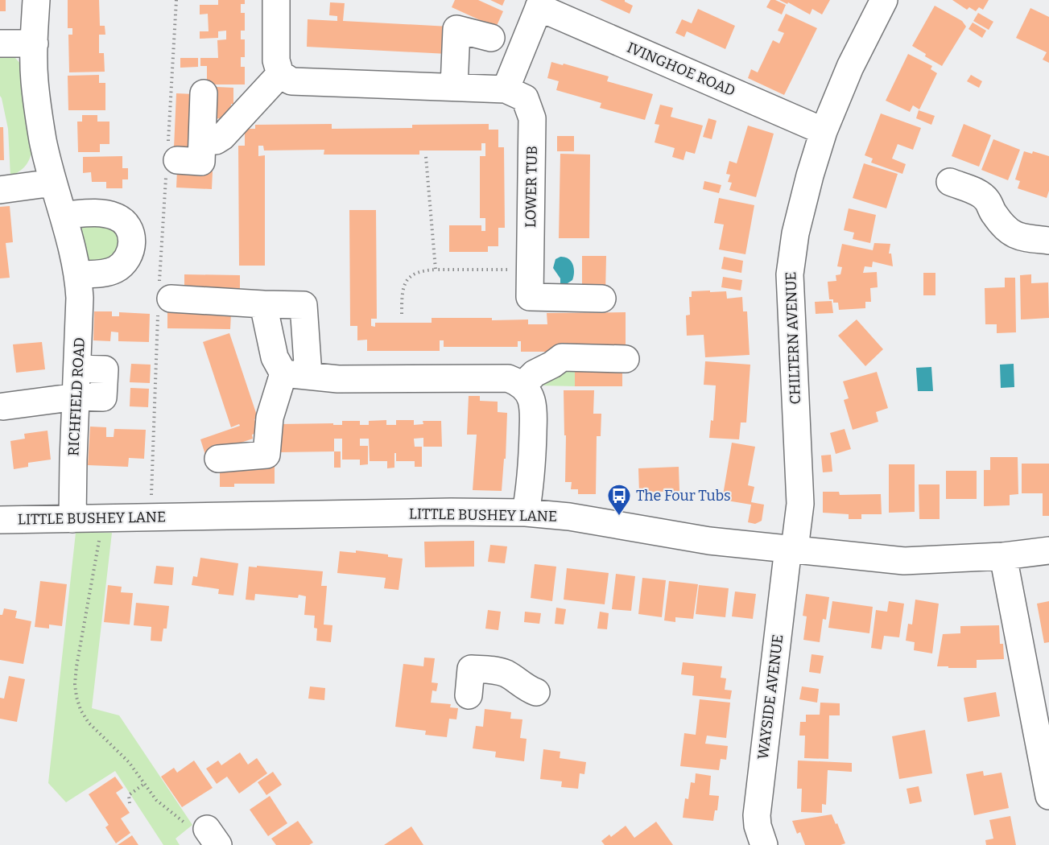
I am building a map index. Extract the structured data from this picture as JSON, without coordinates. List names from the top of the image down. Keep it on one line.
{"streets":{"street":["IVINGHOE ROAD","LOWER TUB","CHILTERN AVENUE","RICHFIELD ROAD","LITTLE BUSHEY LANE","WAYSIDE AVENUE"]},"crossings":[["IVINGHOE ROAD","CHILTERN AVENUE"],["CHILTERN AVENUE","LITTLE BUSHEY LANE"],["CHILTERN AVENUE","WAYSIDE AVENUE"],["RICHFIELD ROAD","LITTLE BUSHEY LANE"],["LITTLE BUSHEY LANE","WAYSIDE AVENUE"]],"places":{"bus stop":["The Four Tubs"]}}
